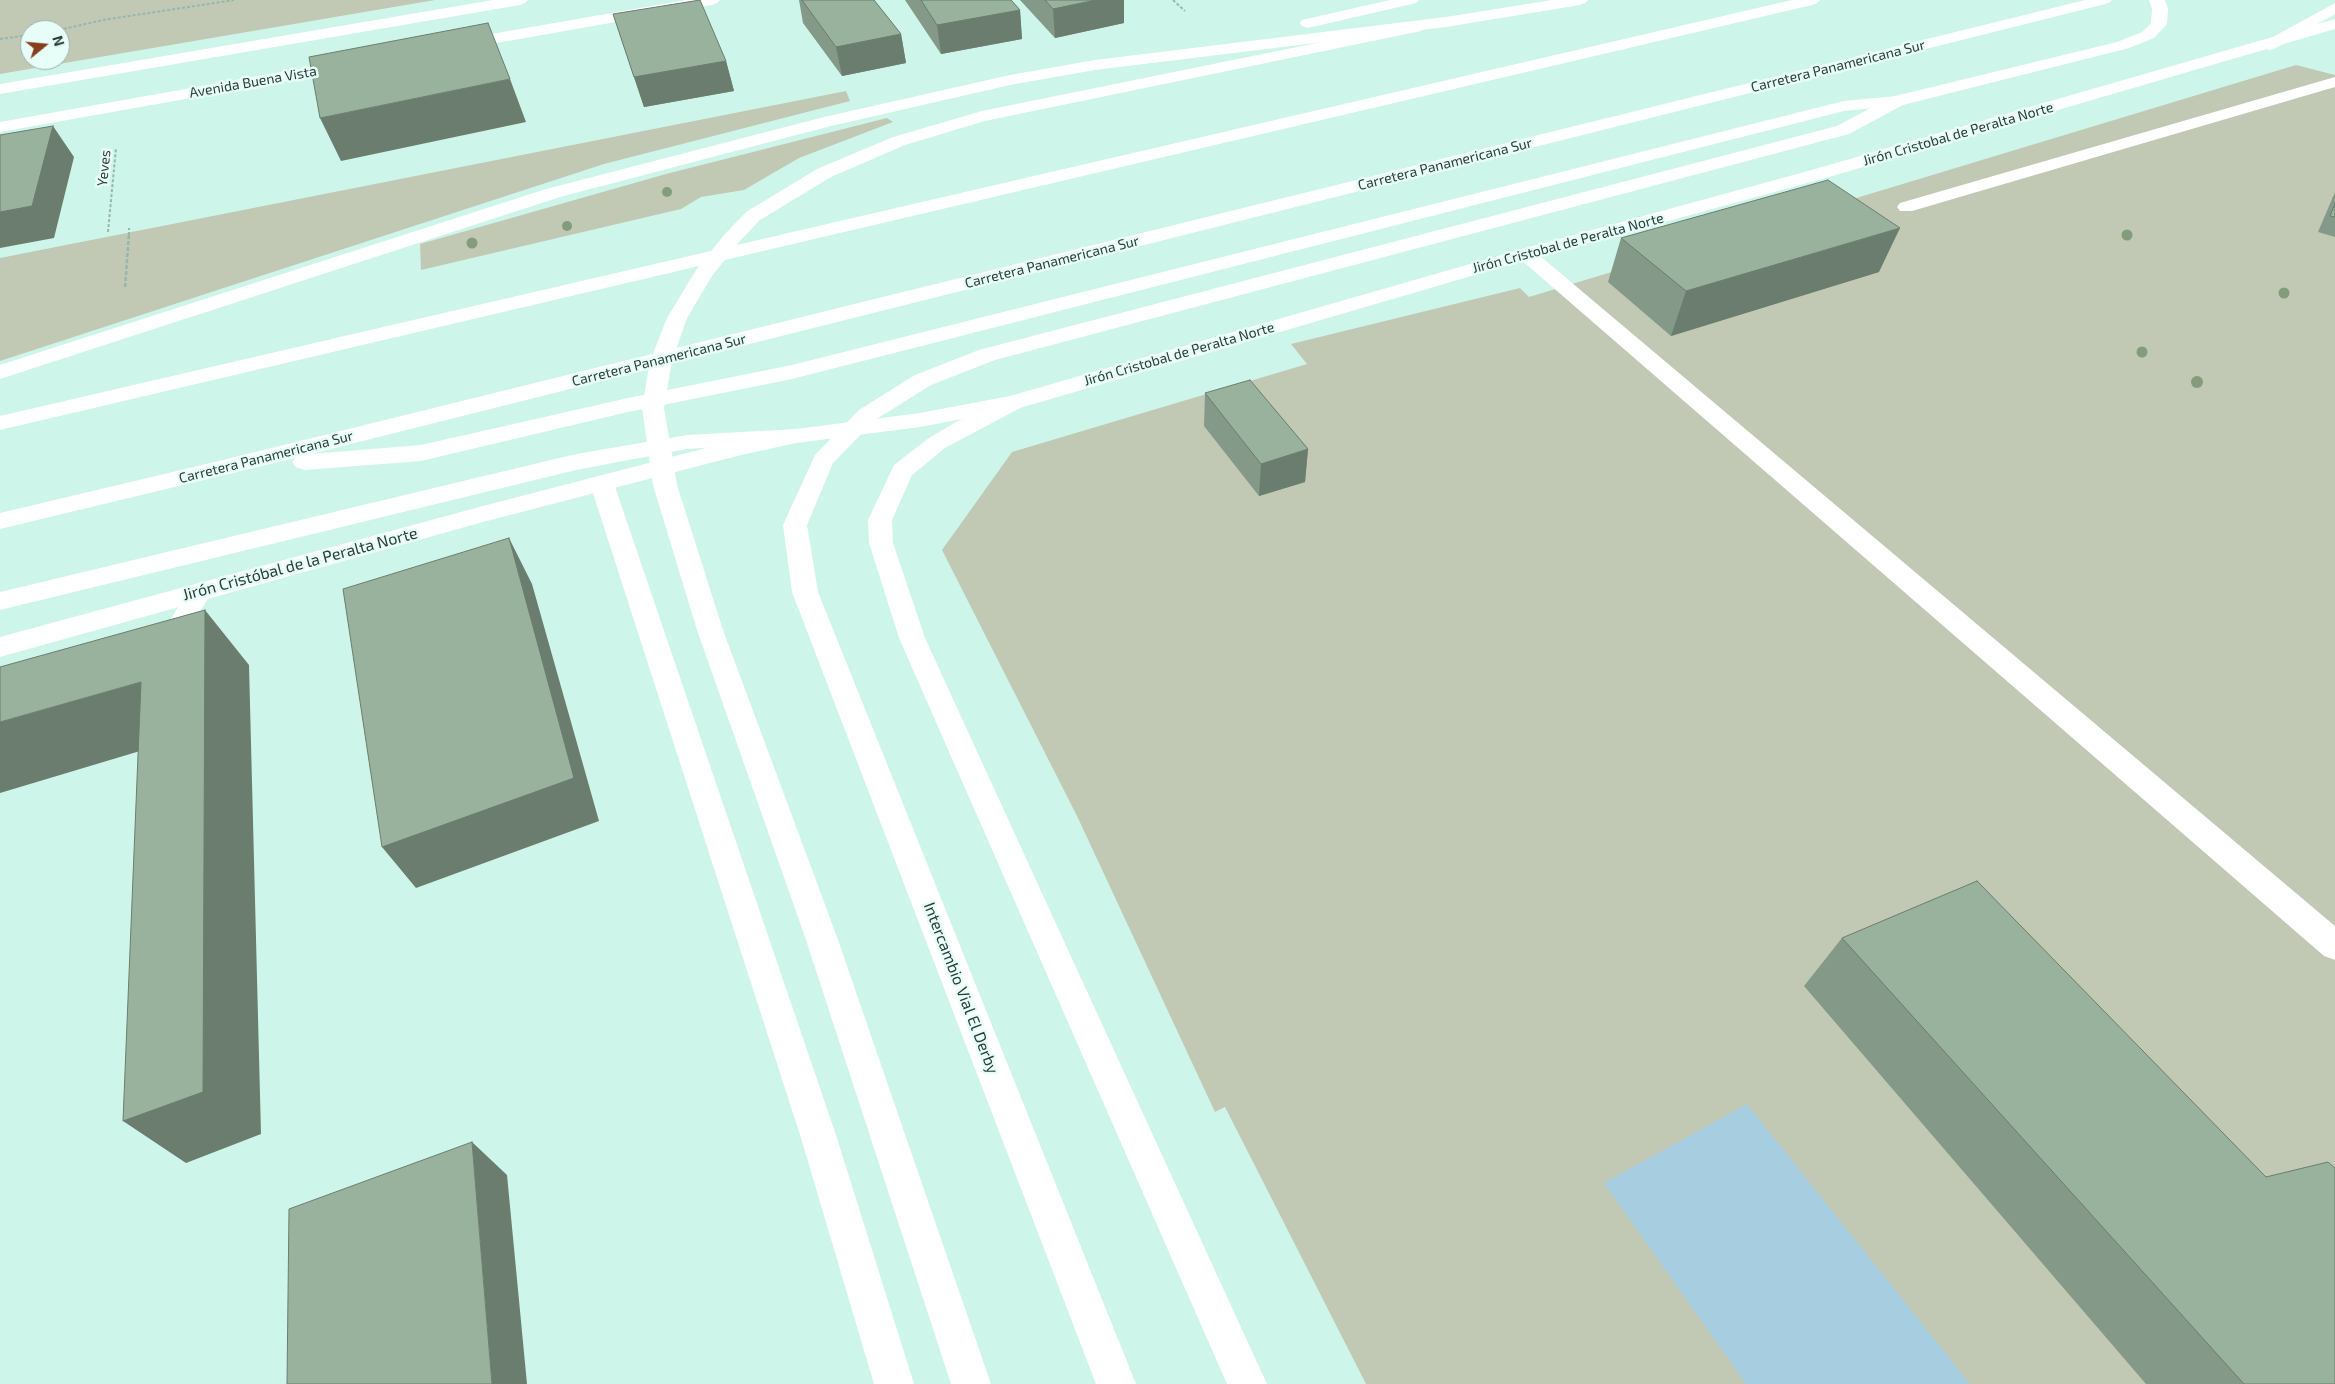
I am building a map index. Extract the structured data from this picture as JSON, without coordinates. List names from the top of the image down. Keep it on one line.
{"streets":{"main road":["Carretera Panamericana Sur","Avenida Buena Vista","Jirón Cristobal de Peralta Norte","Jirón Cristóbal de la Peralta Norte","Intercambio Vial El Derby"],"path":["Yeves"]},"crossings":[["Avenida Buena Vista","Yeves"],["Jirón Cristobal de Peralta Norte","Jirón Cristóbal de la Peralta Norte"]],"north":"right"}
